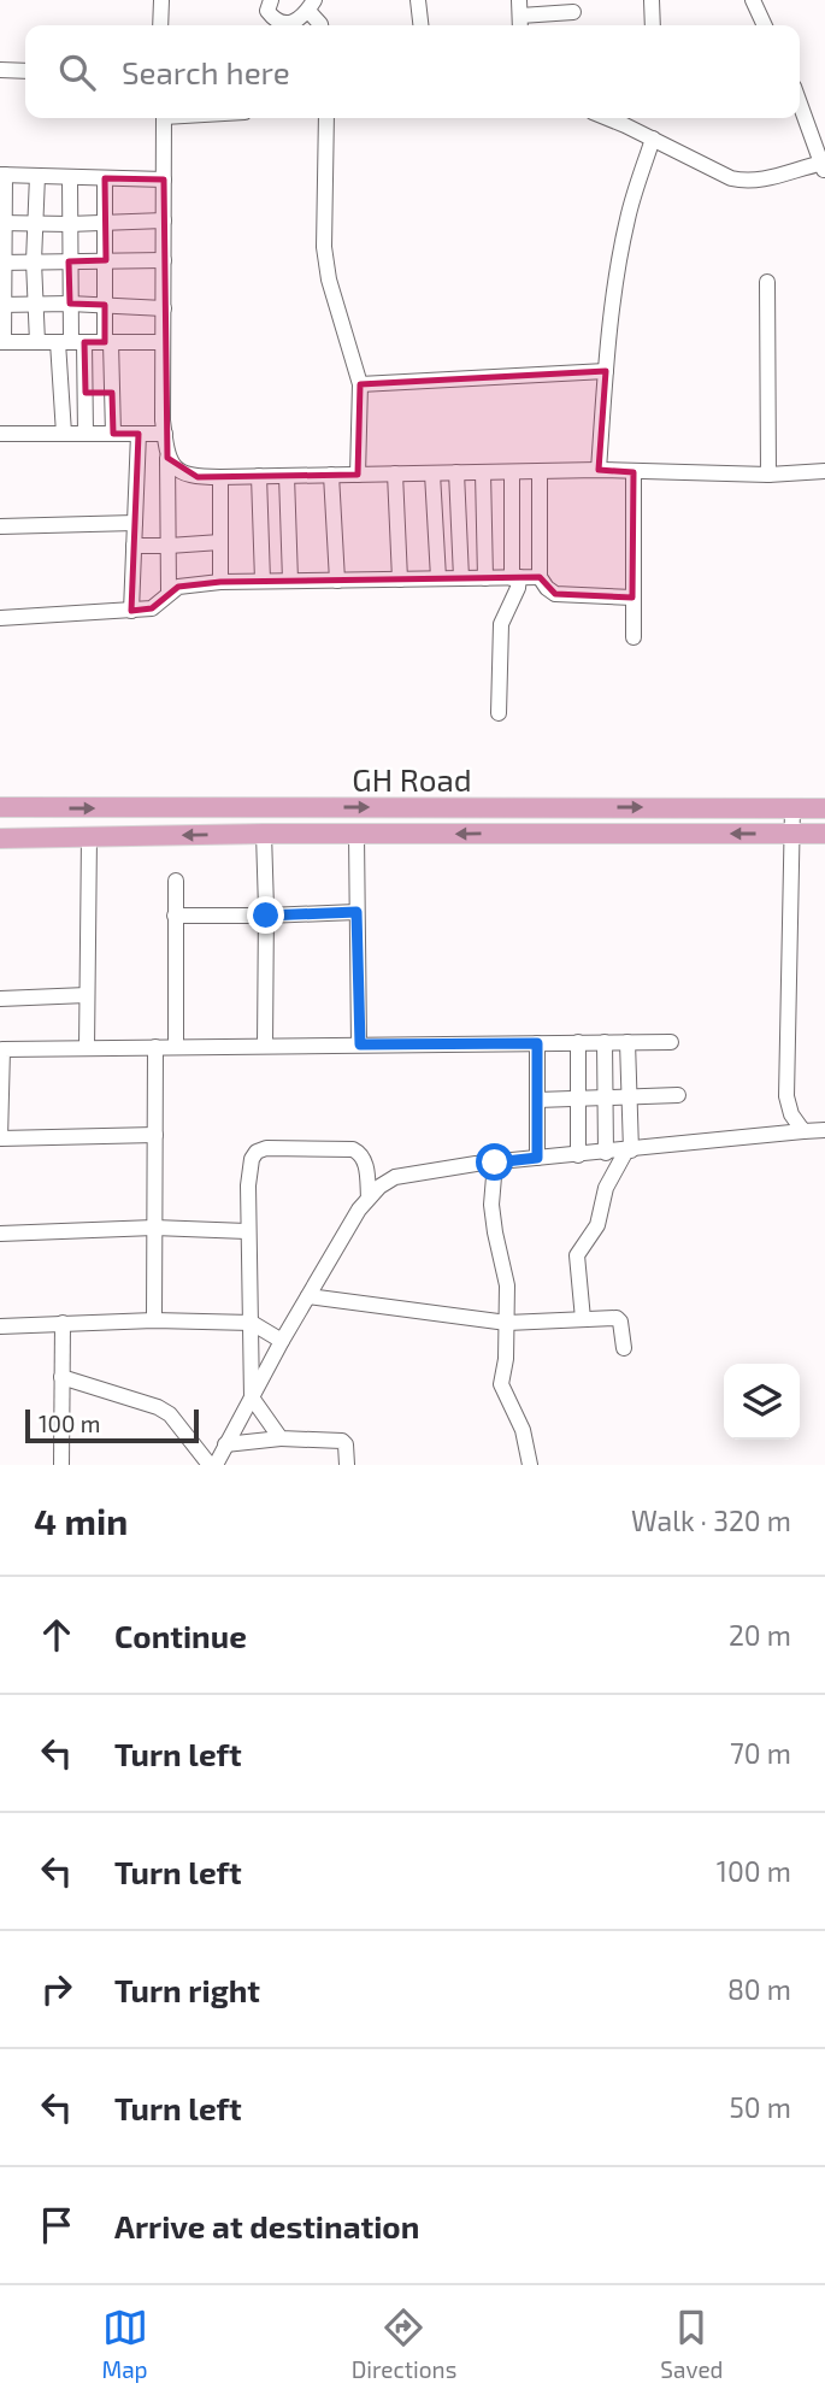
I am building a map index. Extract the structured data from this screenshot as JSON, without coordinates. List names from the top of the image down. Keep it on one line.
{"streets":{"main road":["GH Road"]},"scale_bar":"100 m","page":{"search":"Search here","scale":"100 m","heading":["4 min","Walk · 320 m"],"list":[["Continue","20 m"],["Turn left","70 m"],["Turn left","100 m"],["Turn right","80 m"],["Turn left","50 m"],"Arrive at destination"],"nav":["Map","Directions","Saved"]}}
